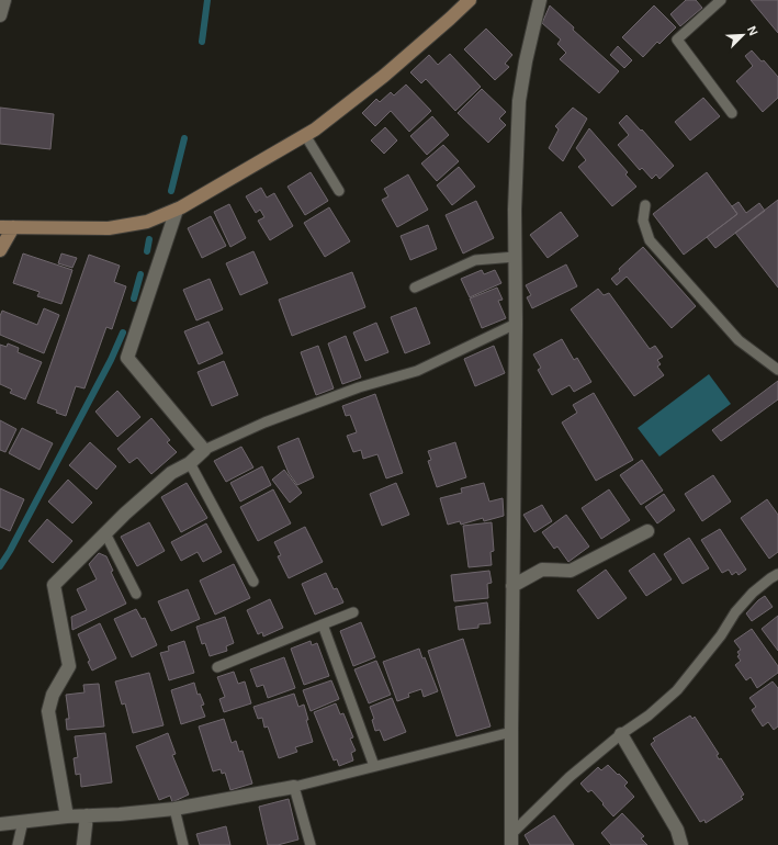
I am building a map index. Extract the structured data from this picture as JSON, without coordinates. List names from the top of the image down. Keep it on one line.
{"north":"top right"}
